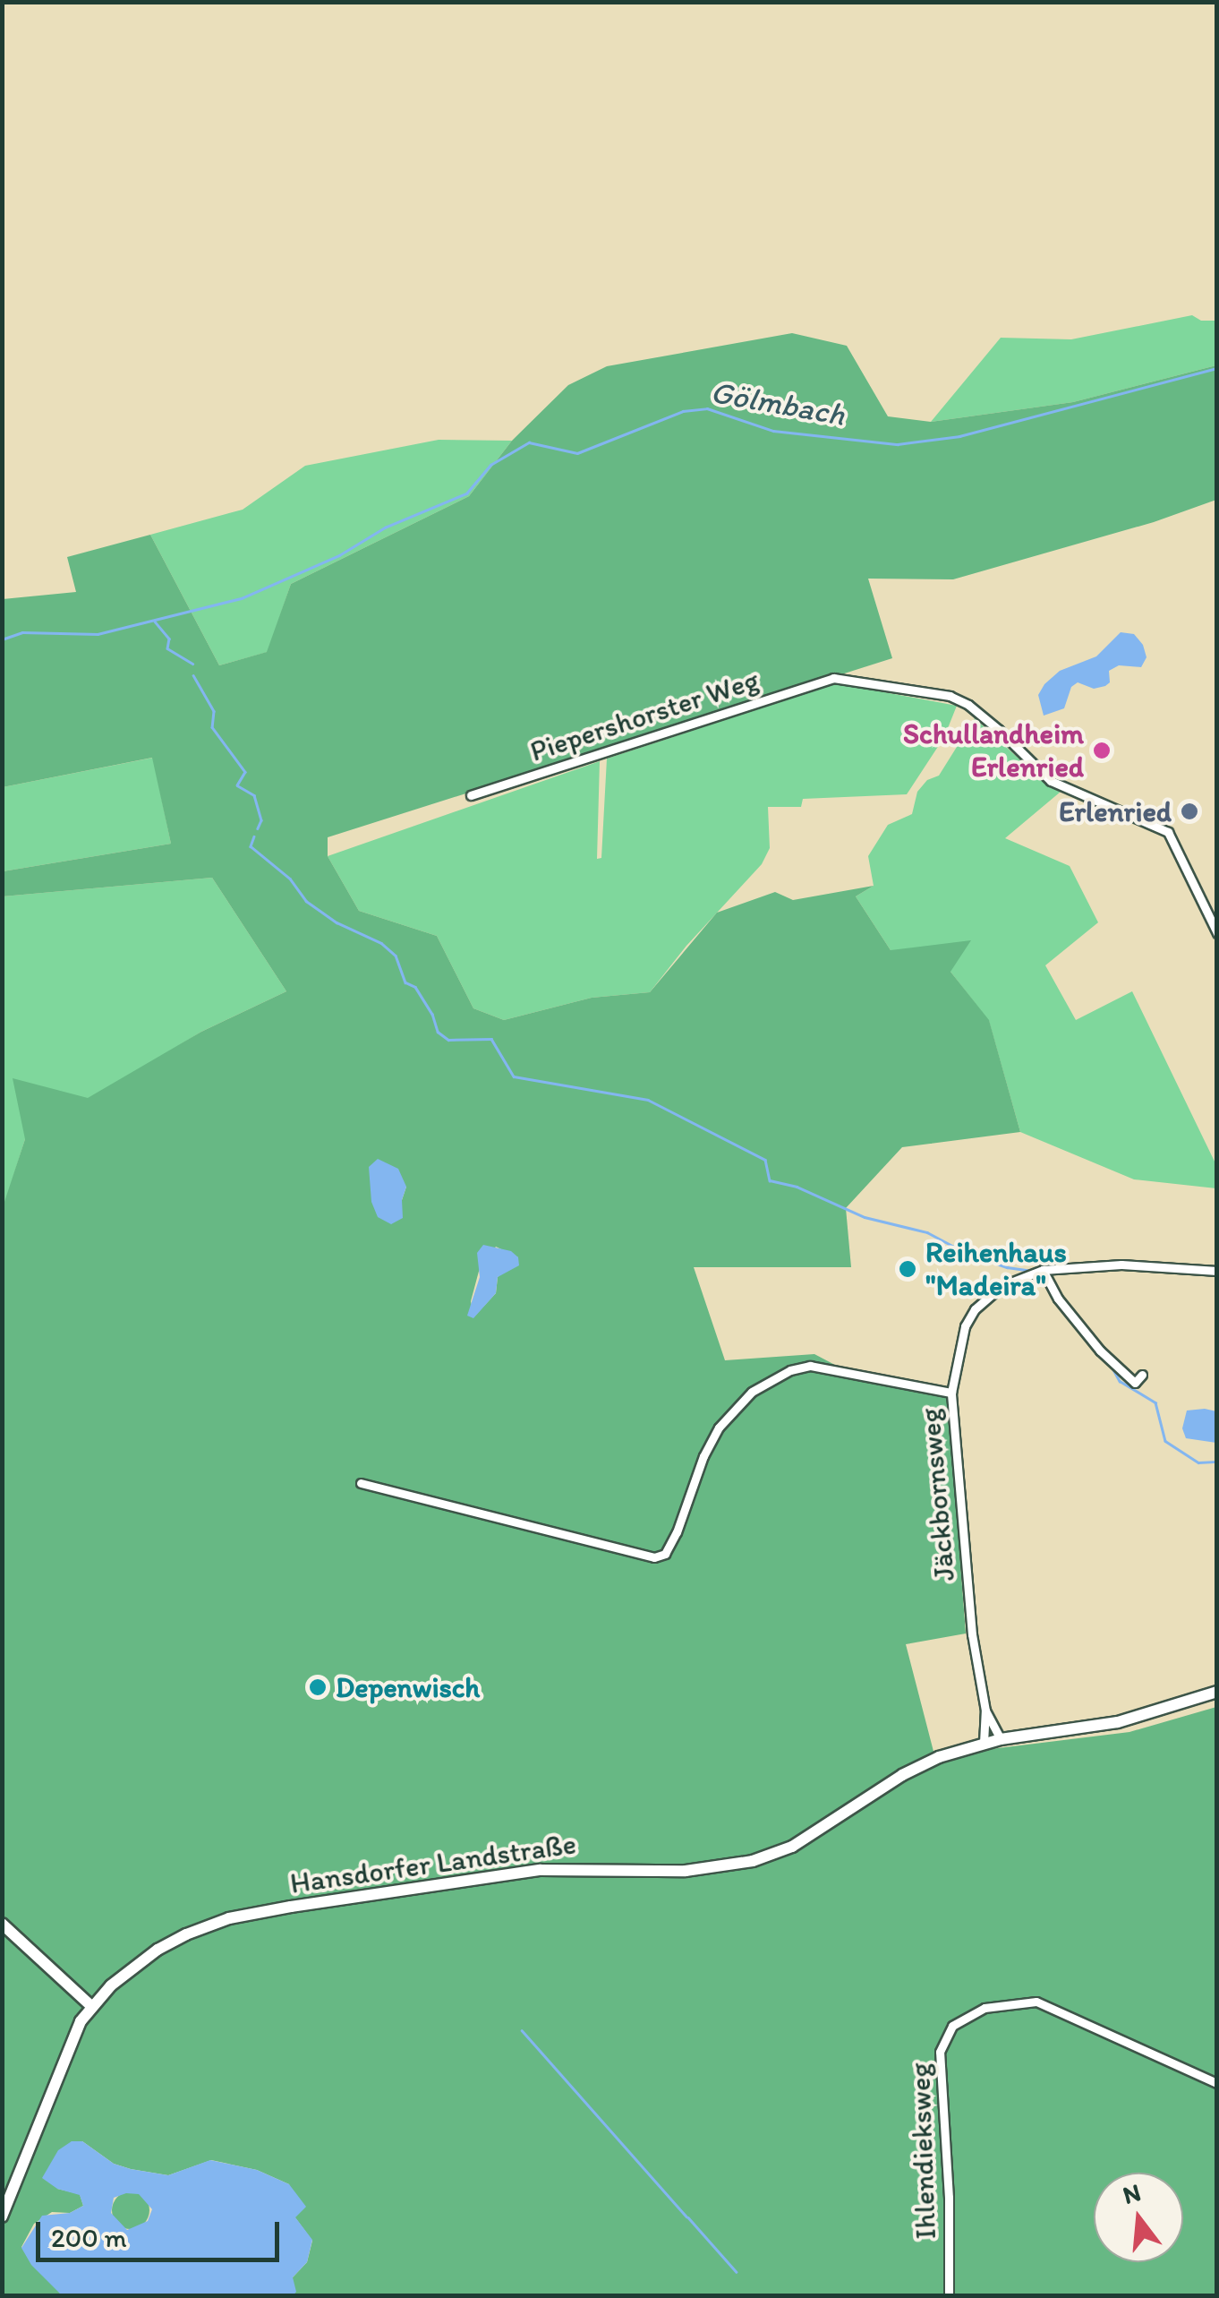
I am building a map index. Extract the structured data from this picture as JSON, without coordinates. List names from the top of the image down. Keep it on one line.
{"streets":{"main road":["Hansdorfer Landstraße"],"street":["Piepershorster Weg","Jäckbornsweg","Ihlendieksweg"]},"crossings":[["Jäckbornsweg","Hansdorfer Landstraße"]],"water":["Gölmbach"],"places":["Schullandheim Erlenried","Erlenried","Reihenhaus \"Madeira\"","Depenwisch"],"scale_bar":"200 m","north":"top"}
